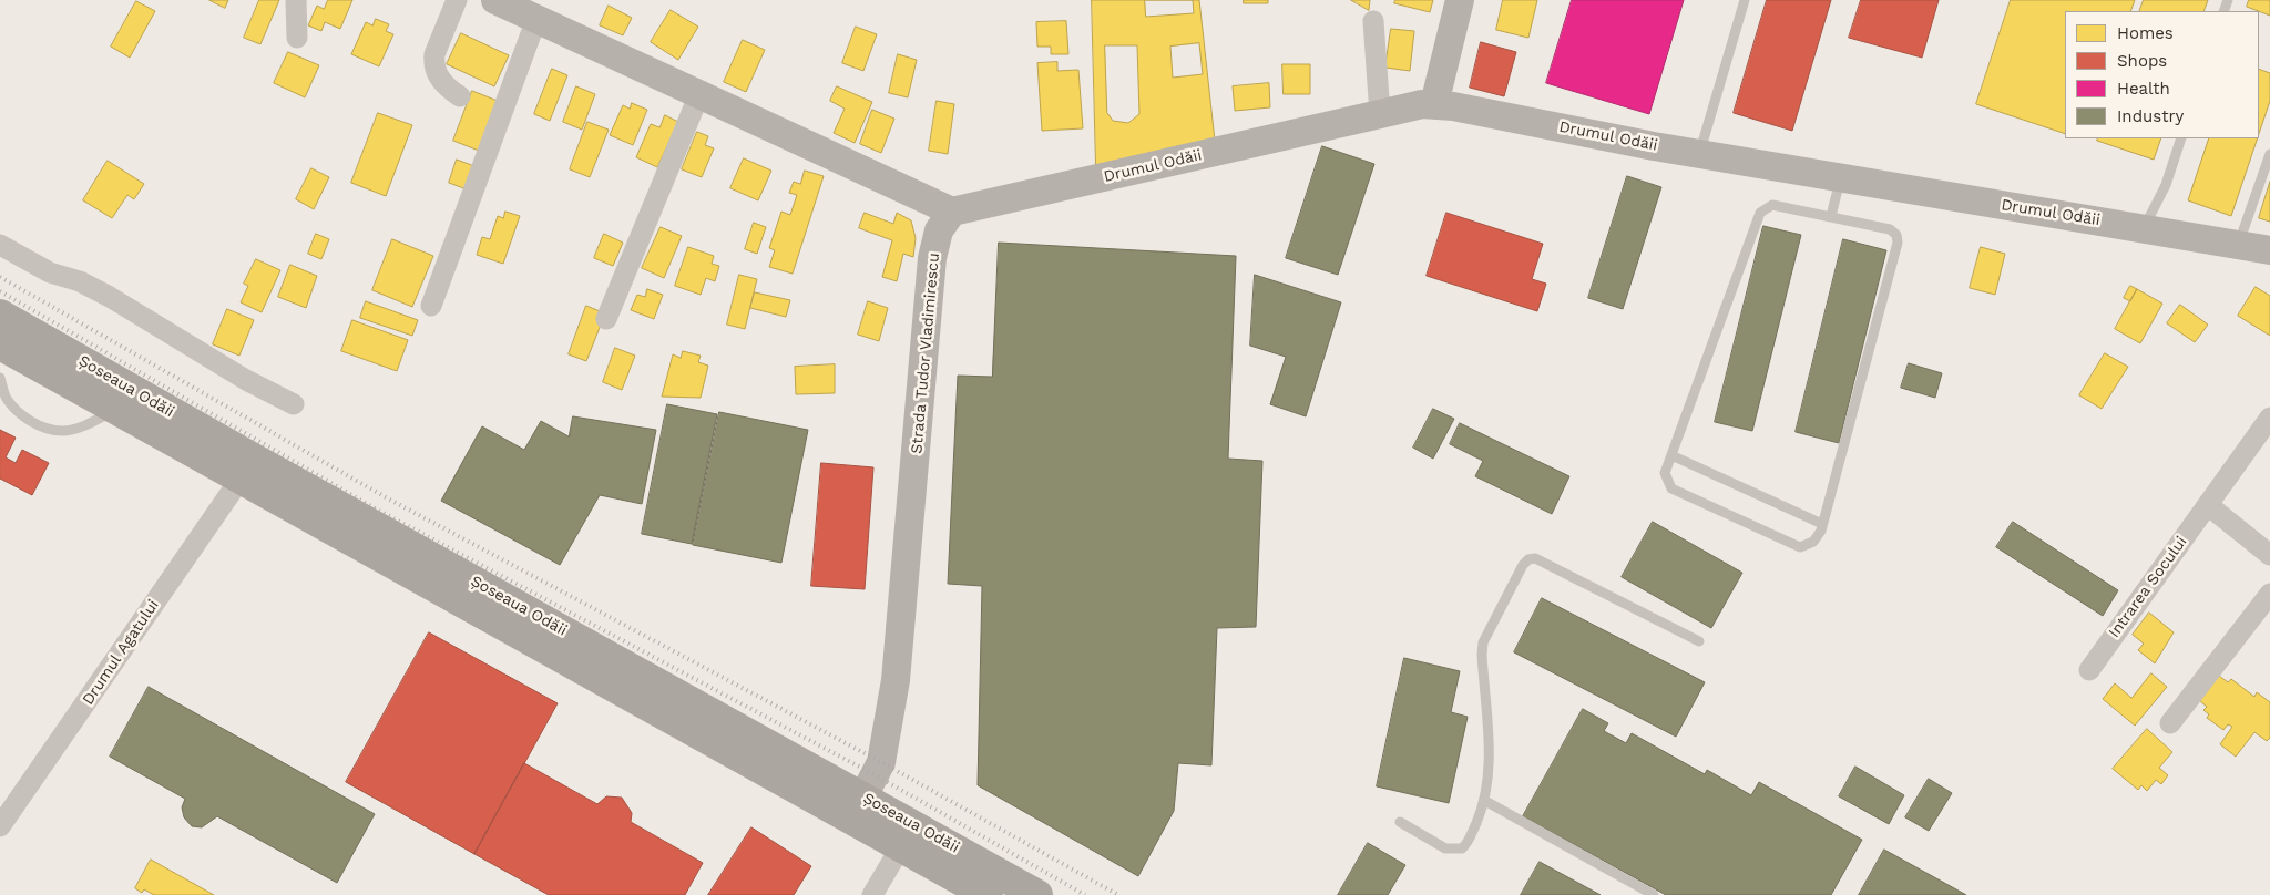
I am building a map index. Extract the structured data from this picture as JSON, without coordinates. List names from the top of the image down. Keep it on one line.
{"streets":{"main road":["Șoseaua Odăii"],"street":["Drumul Odăii","Strada Tudor Vladimirescu","Intrarea Socului","Drumul Agatului"]},"crossings":[["Drumul Odăii","Strada Tudor Vladimirescu"],["Strada Tudor Vladimirescu","Șoseaua Odăii"],["Șoseaua Odăii","Drumul Agatului"]],"legend":["Homes","Shops","Health","Industry"]}
